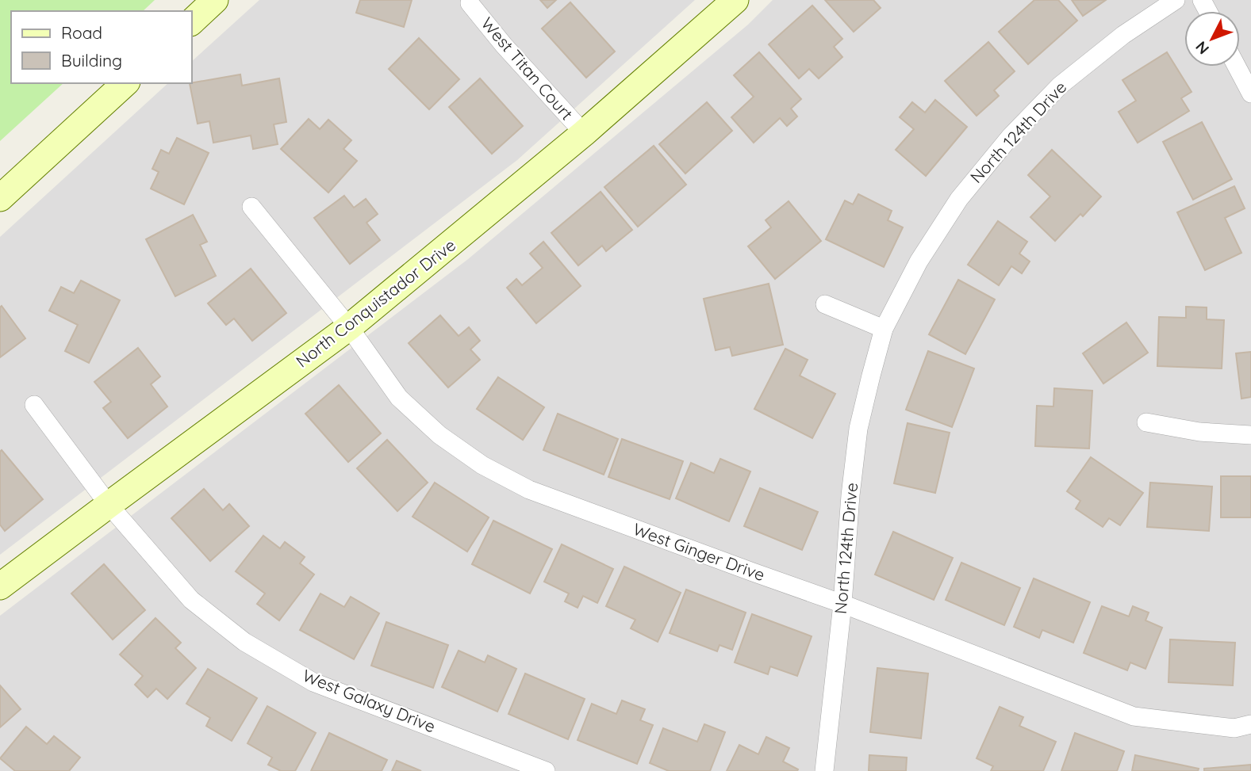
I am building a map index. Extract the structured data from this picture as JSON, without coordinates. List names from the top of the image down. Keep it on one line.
{"streets":{"street":["West Titan Court","North 124th Drive","North Conquistador Drive","West Ginger Drive","West Galaxy Drive"]},"crossings":[["West Titan Court","North Conquistador Drive"],["North 124th Drive","West Ginger Drive"],["North Conquistador Drive","West Ginger Drive"],["North Conquistador Drive","West Galaxy Drive"]],"legend":["Road","Building"],"north":"bottom left"}
